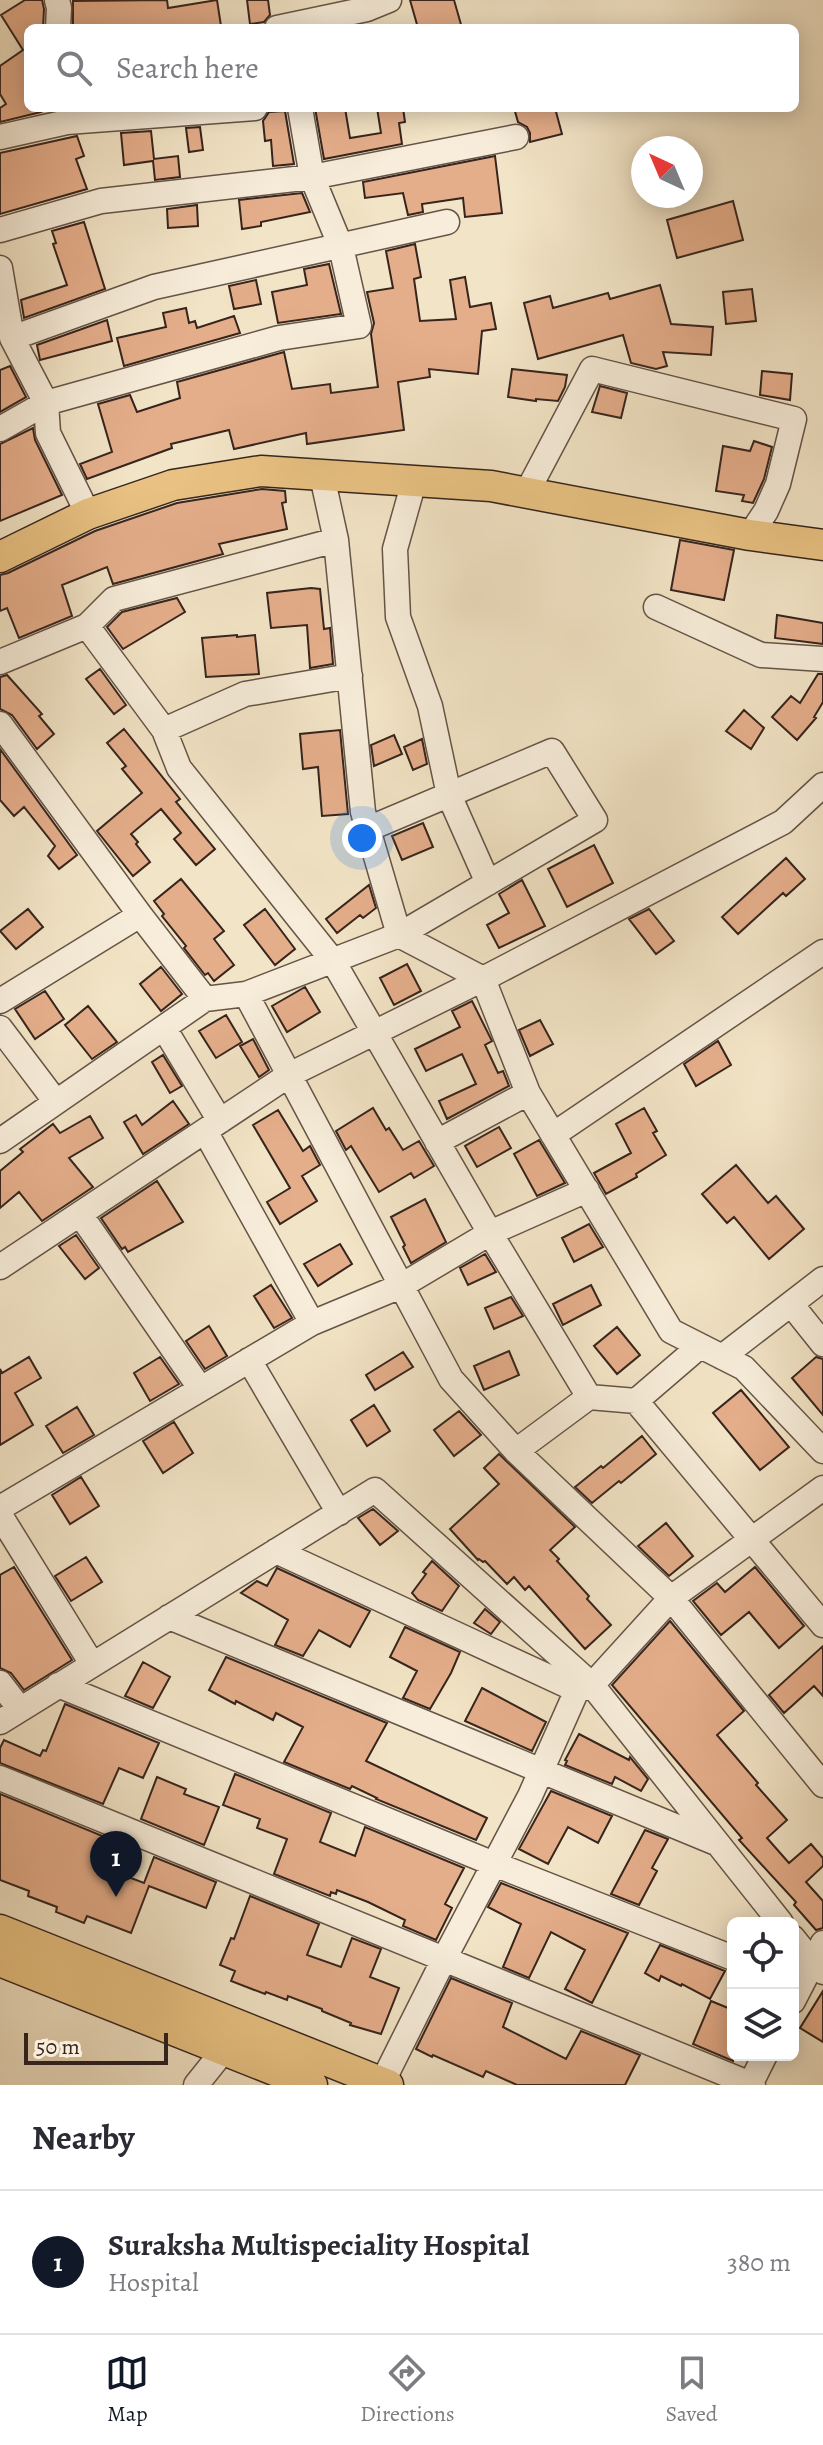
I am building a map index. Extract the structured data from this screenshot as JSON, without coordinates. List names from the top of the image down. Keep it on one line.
{"scale_bar":"50 m","north":"top left","page":{"search":"Search here","pins":"1","scale":"50 m","heading":"Nearby","list":[{"mark":"1","name":"Suraksha Multispeciality Hospital","note":"Hospital","value":"380 m"}],"nav":["Map","Directions","Saved"]}}
